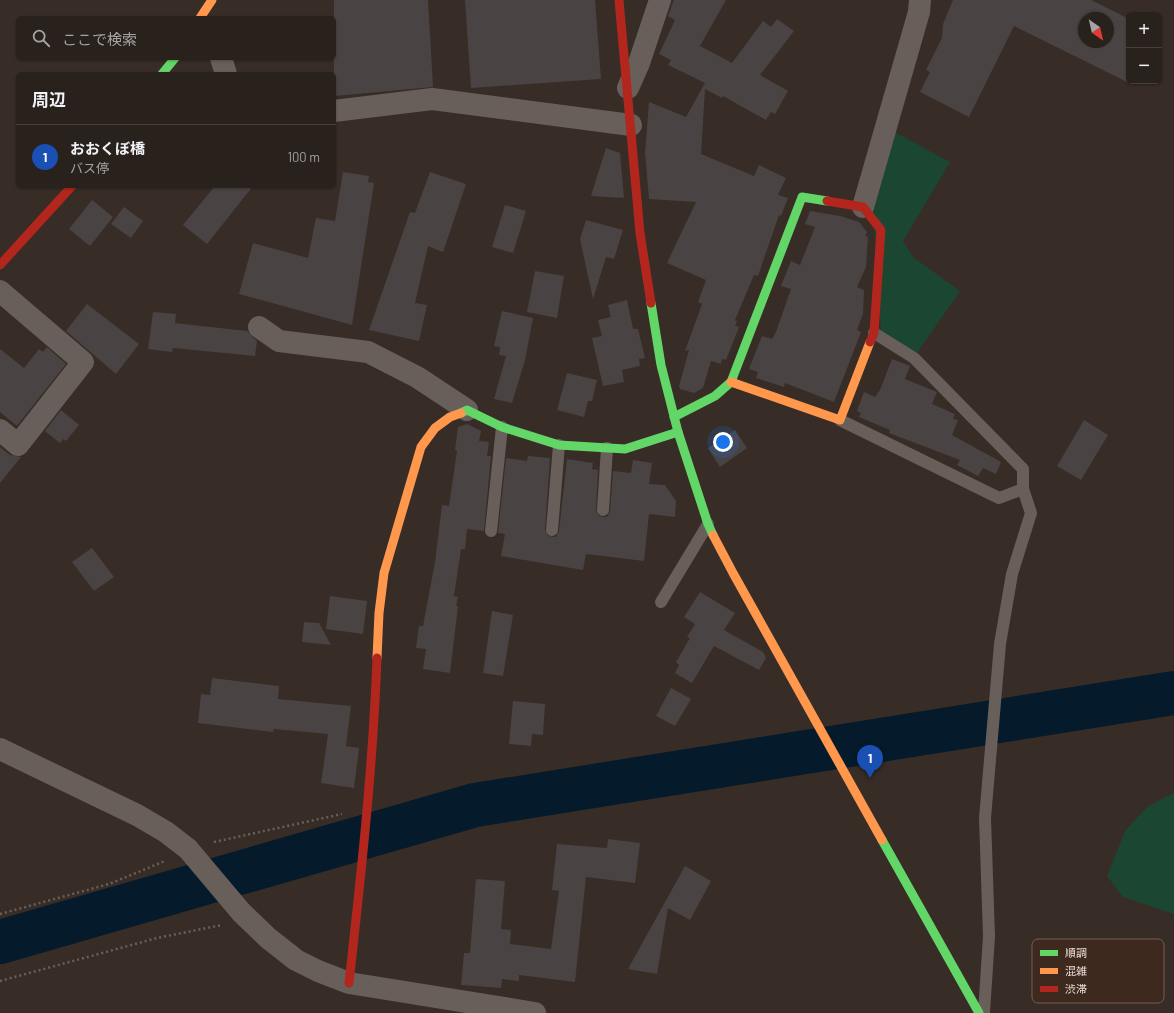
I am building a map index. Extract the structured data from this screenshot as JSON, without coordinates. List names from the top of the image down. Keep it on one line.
{"legend":["順調","混雑","渋滞"],"north":"bottom right","page":{"map_buttons":["+","−"],"search":"ここで検索","heading":"周辺","list":[{"mark":"1","name":"おおくぼ橋","note":"バス停","value":"100 m"}],"pins":"1"}}
